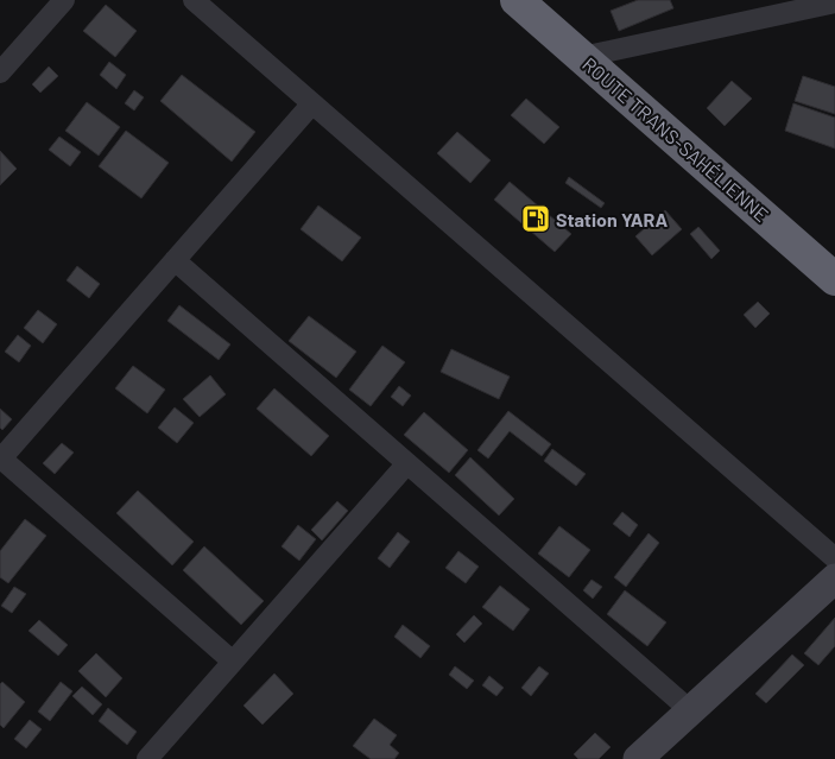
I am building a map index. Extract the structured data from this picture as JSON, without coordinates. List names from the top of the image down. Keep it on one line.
{"streets":{"highway":["ROUTE TRANS-SAHÉLIENNE"]},"places":{"fuel station":["Station YARA"]}}
